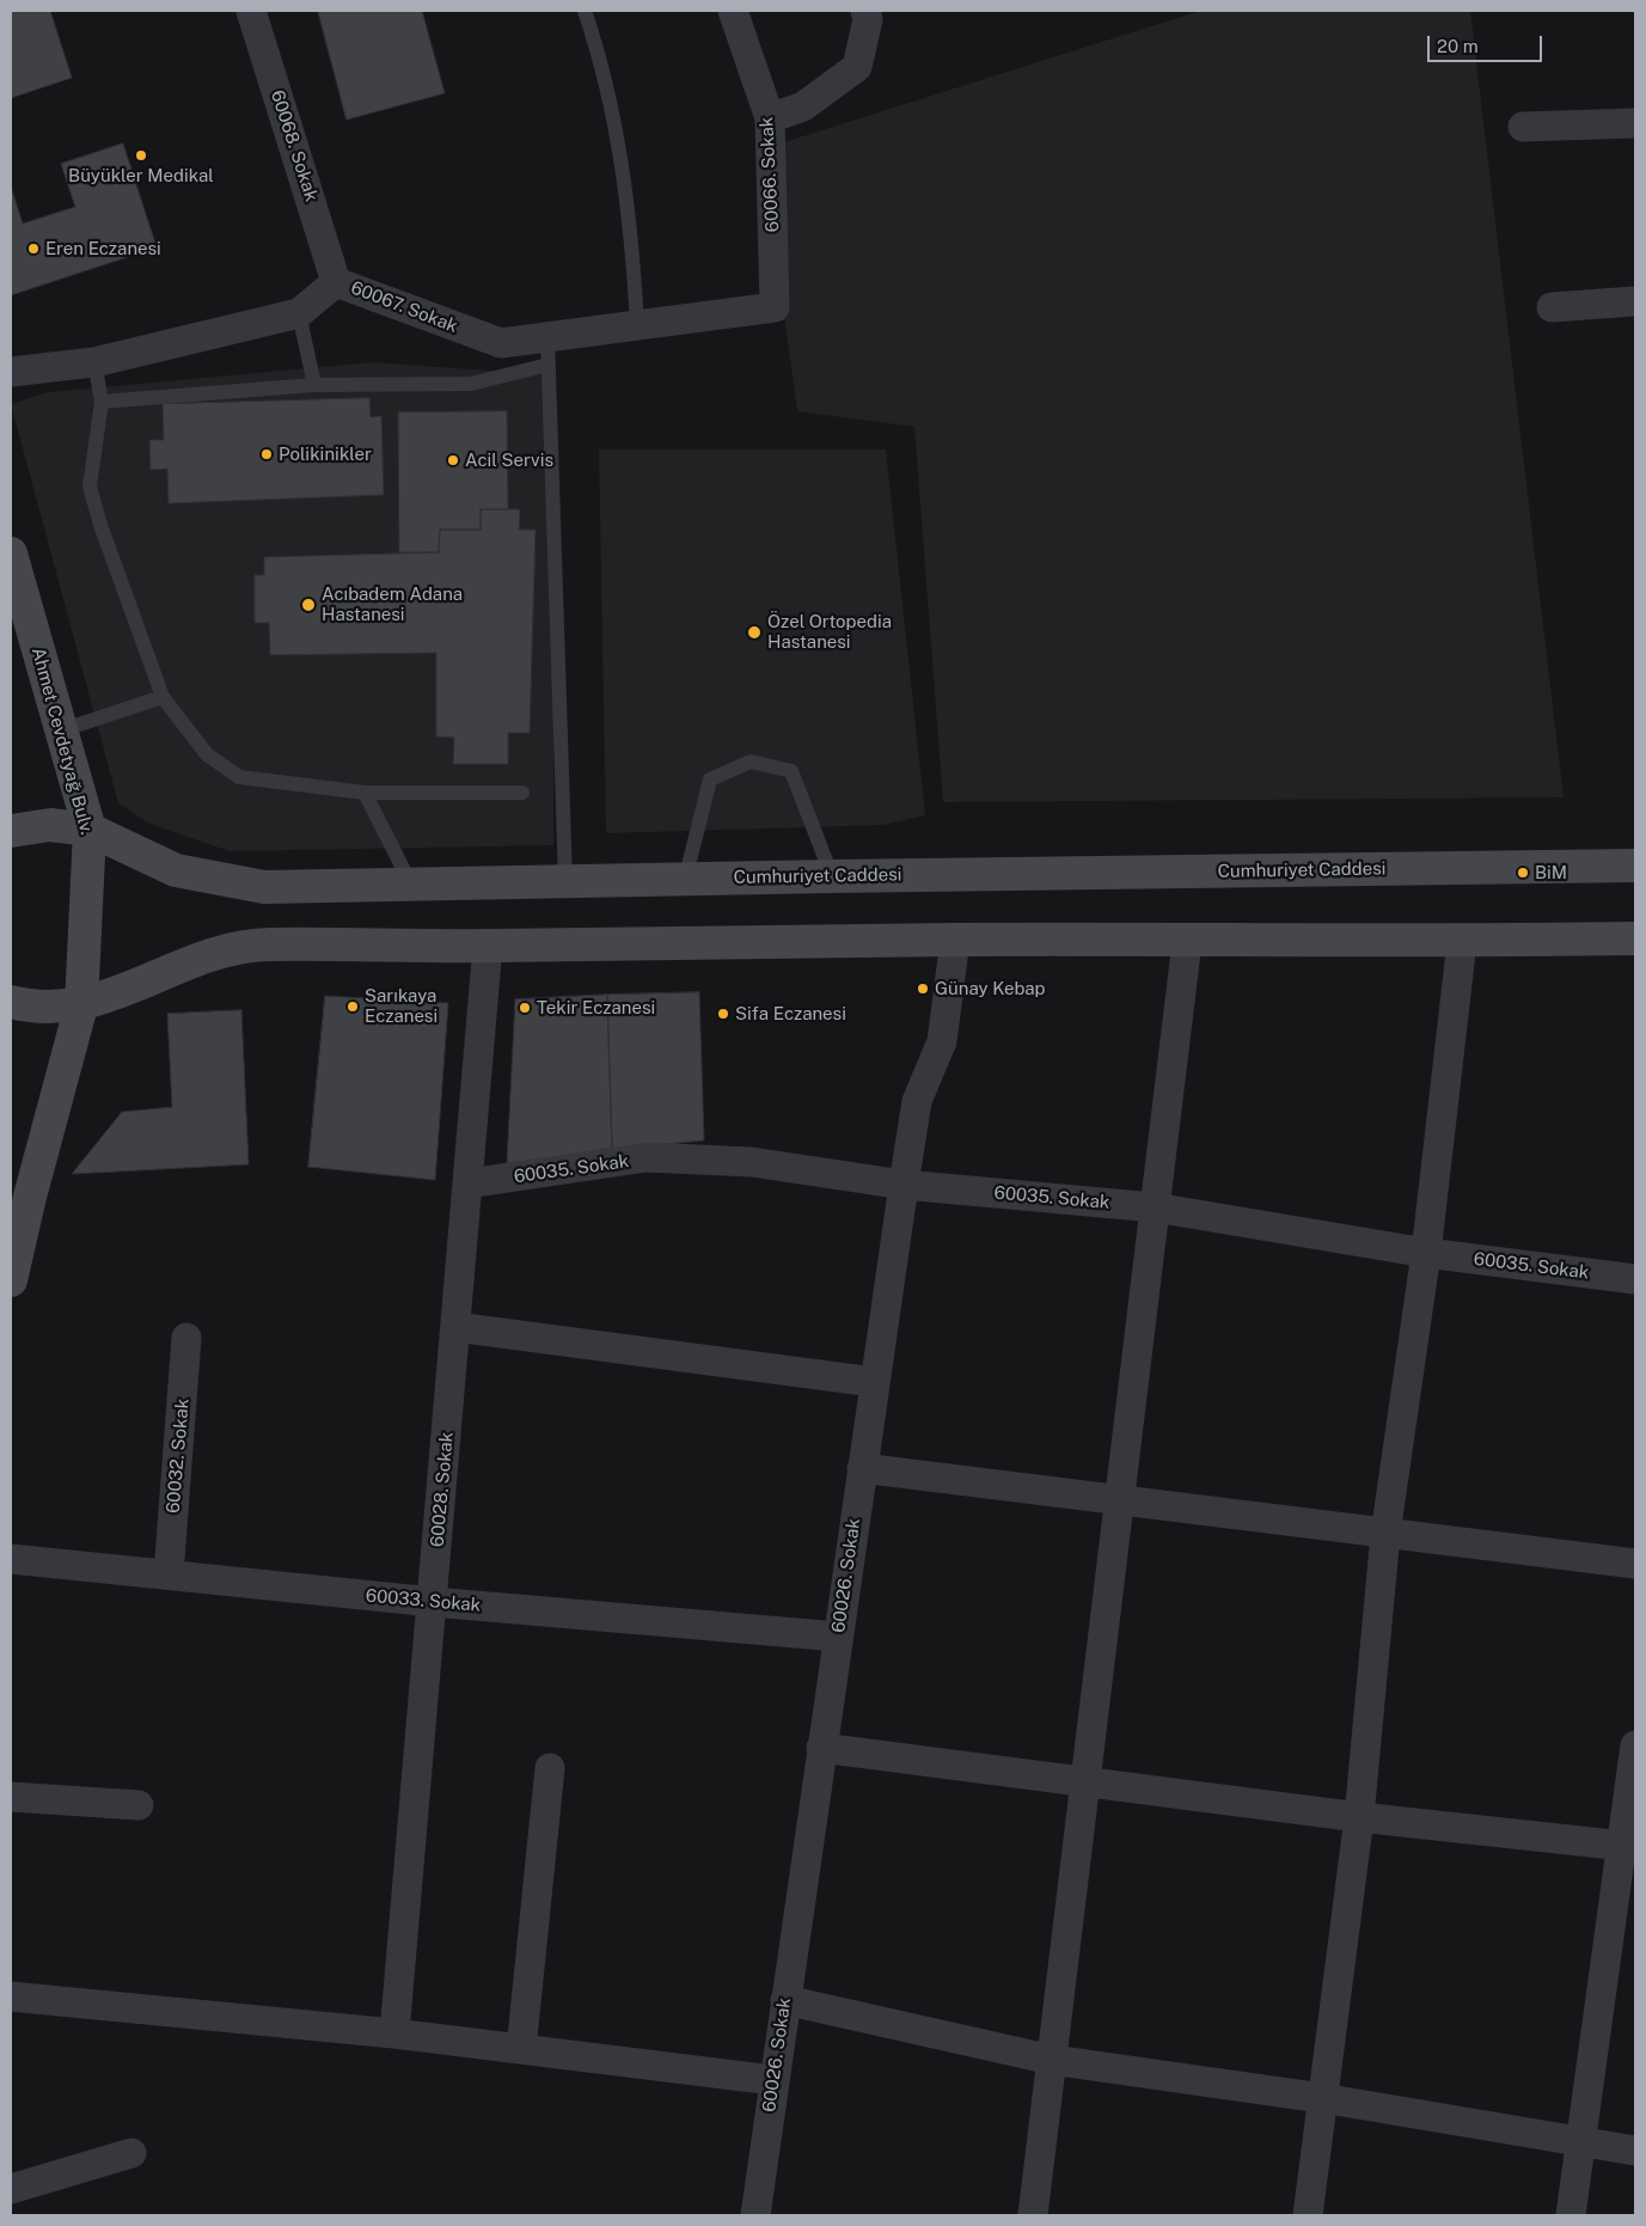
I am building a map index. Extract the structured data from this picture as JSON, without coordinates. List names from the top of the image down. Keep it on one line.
{"streets":{"main road":["Ahmet Cevdetyağ Bulv.","Cumhuriyet Caddesi"],"street":["60068. Sokak","60066. Sokak","60067. Sokak","60035. Sokak","60032. Sokak","60028. Sokak","60026. Sokak","60033. Sokak"]},"crossings":[["60068. Sokak","60067. Sokak"],["60066. Sokak","60067. Sokak"],["Ahmet Cevdetyağ Bulv.","Cumhuriyet Caddesi"],["60035. Sokak","60028. Sokak"],["60035. Sokak","60026. Sokak"],["60032. Sokak","60033. Sokak"],["60028. Sokak","60033. Sokak"],["60026. Sokak","60033. Sokak"]],"places":["Büyükler Medikal","Eren Eczanesi","Polikinikler","Acil Servis","Acıbadem Adana Hastanesi","Özel Ortopedia Hastanesi","BiM","Günay Kebap","Sarıkaya Eczanesi","Tekir Eczanesi","Sifa Eczanesi"],"scale_bar":"20 m"}
